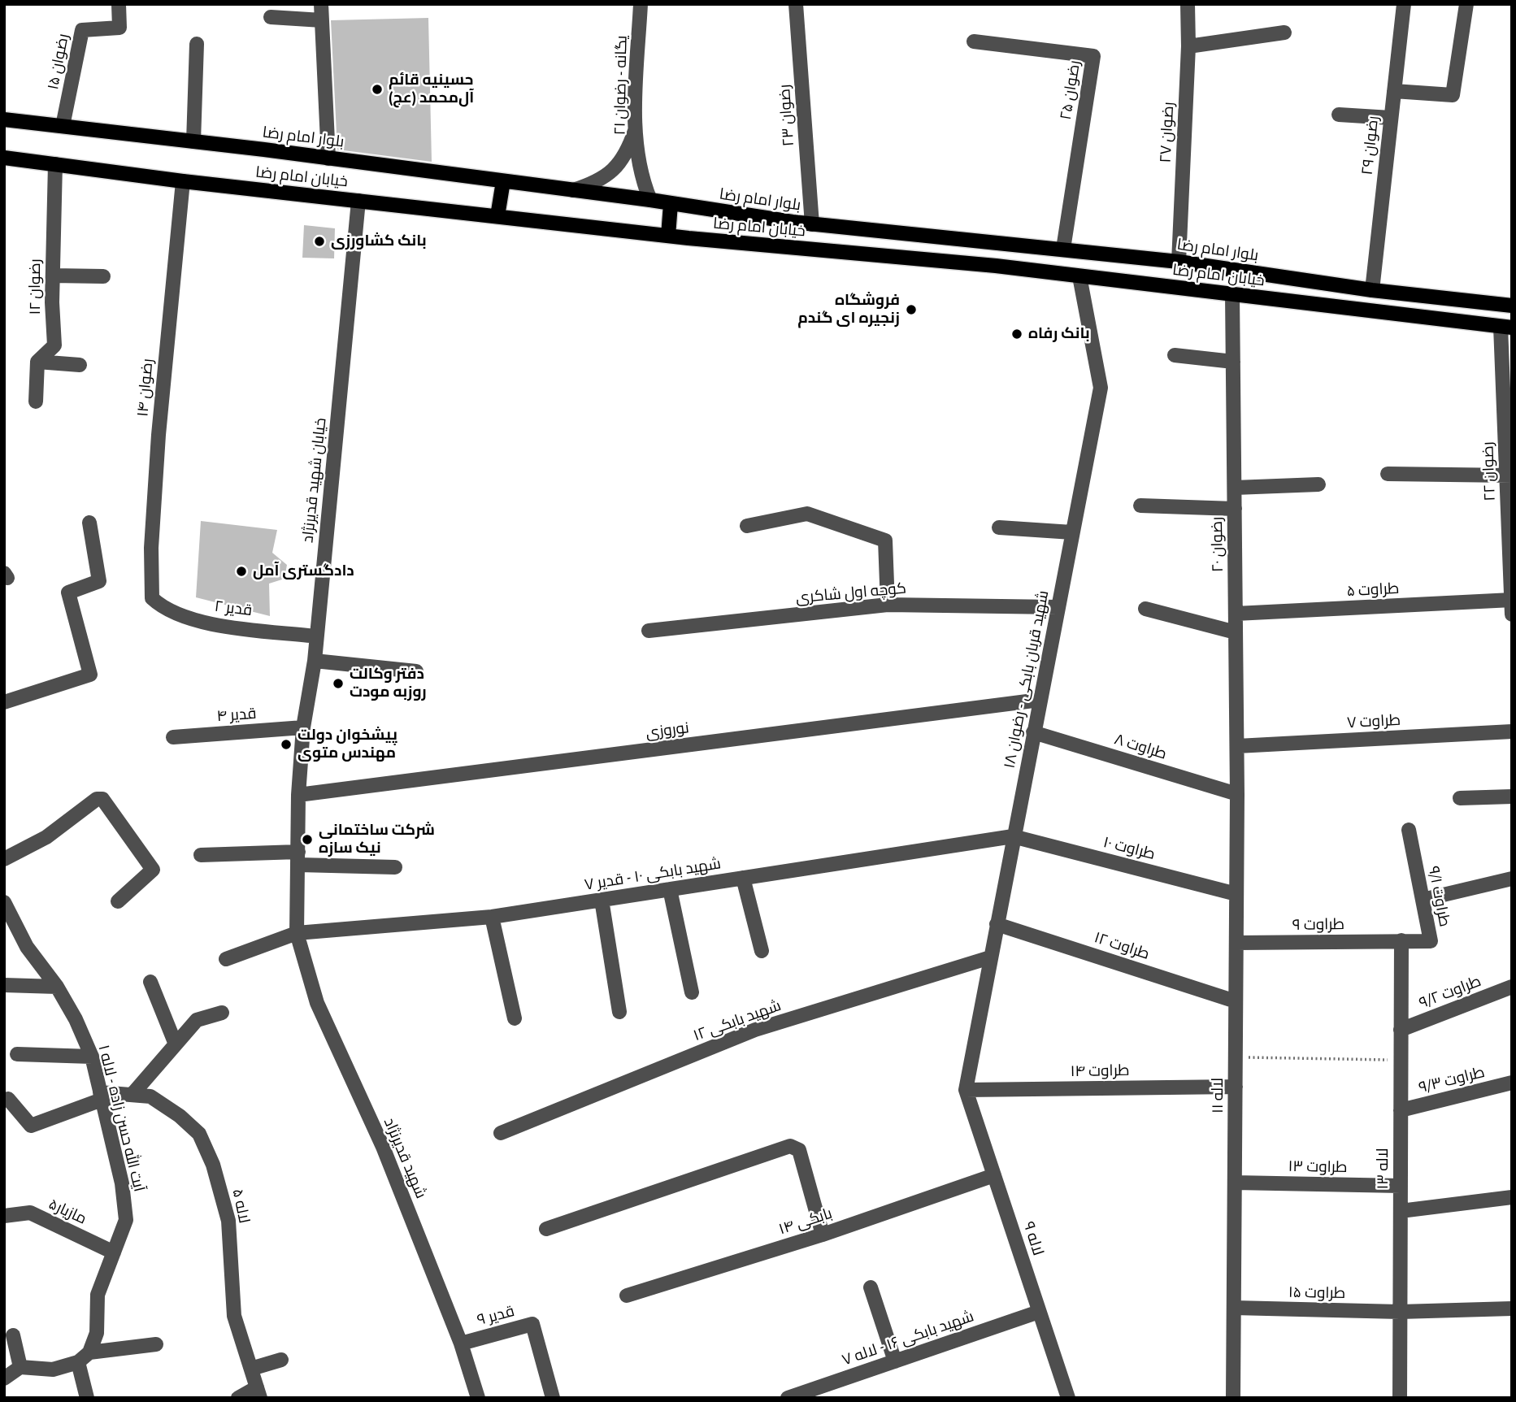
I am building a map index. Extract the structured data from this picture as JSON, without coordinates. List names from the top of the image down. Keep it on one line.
{"streets":{"main road":["بلوار امام رضا","خیابان امام رضا"],"street":["رضوان ۱۵","یگانه - رضوان ۲۱","رضوان ۲۵","رضوان ۲۳","رضوان ۲۷","رضوان ۲۹","رضوان ۱۲","رضوان ۱۴","رضوان ۲۲","خيابان شهيد قديرنژاد","رضوان ۲۰","طراوت ۵","کوچه اول شاکری","قدیر ۲","شهید قربان بابکی - رضوان ۱۸","قدیر ۴","طراوت ۷","نوروزی","طراوت ۸","طراوت ۱۰","شهید بابکی ۱۰ - قدیر ۷","طراوت ۹/۱","طراوت ۹","طراوت ۱۲","طراوت ۹/۲","شهید بابکی ۱۲","طراوت ۱۴","طراوت ۹/۳","لاله ۱۱","آیت الله حسن زاده - لاله ۱","شهید قدیرنژاد","طراوت ۱۳","لاله ۱۳","لاله ۵","مازیار۵","بابکی ۱۴","لاله ۹","طراوت ۱۵","قدیر ۹","شهید بابکی ۱۶ - لاله ۷"]},"crossings":[["رضوان ۱۵","بلوار امام رضا"],["یگانه - رضوان ۲۱","بلوار امام رضا"],["رضوان ۲۵","بلوار امام رضا"],["رضوان ۲۳","بلوار امام رضا"],["رضوان ۲۷","بلوار امام رضا"],["بلوار امام رضا","رضوان ۲۹"],["خیابان امام رضا","رضوان ۱۲"],["خیابان امام رضا","رضوان ۱۴"],["خیابان امام رضا","رضوان ۲۲"],["خیابان امام رضا","خيابان شهيد قديرنژاد"],["خیابان امام رضا","رضوان ۲۰"],["خیابان امام رضا","شهید قربان بابکی - رضوان ۱۸"],["رضوان ۱۴","قدیر ۲"],["رضوان ۲۲","طراوت ۵"],["خيابان شهيد قديرنژاد","قدیر ۲"],["خيابان شهيد قديرنژاد","قدیر ۴"],["خيابان شهيد قديرنژاد","نوروزی"],["خيابان شهيد قديرنژاد","شهید بابکی ۱۰ - قدیر ۷"],["خيابان شهيد قديرنژاد","شهید قدیرنژاد"],["رضوان ۲۰","طراوت ۵"],["رضوان ۲۰","طراوت ۷"],["رضوان ۲۰","طراوت ۸"],["رضوان ۲۰","لاله ۱۱"],["کوچه اول شاکری","شهید قربان بابکی - رضوان ۱۸"],["شهید قربان بابکی - رضوان ۱۸","نوروزی"],["شهید قربان بابکی - رضوان ۱۸","طراوت ۸"],["شهید قربان بابکی - رضوان ۱۸","طراوت ۱۰"],["شهید قربان بابکی - رضوان ۱۸","شهید بابکی ۱۰ - قدیر ۷"],["شهید قربان بابکی - رضوان ۱۸","طراوت ۱۲"],["شهید قربان بابکی - رضوان ۱۸","شهید بابکی ۱۲"],["شهید قربان بابکی - رضوان ۱۸","طراوت ۱۴"],["شهید قربان بابکی - رضوان ۱۸","لاله ۹"],["طراوت ۸","لاله ۱۱"],["طراوت ۱۰","شهید بابکی ۱۰ - قدیر ۷"],["طراوت ۱۰","لاله ۱۱"],["شهید بابکی ۱۰ - قدیر ۷","شهید قدیرنژاد"],["طراوت ۹/۱","طراوت ۹"],["طراوت ۹/۱","لاله ۱۳"],["طراوت ۹","لاله ۱۱"],["طراوت ۹","لاله ۱۳"],["طراوت ۱۲","لاله ۱۱"],["طراوت ۹/۲","لاله ۱۳"],["طراوت ۱۴","لاله ۱۱"],["طراوت ۱۴","لاله ۹"],["طراوت ۹/۳","لاله ۱۳"],["لاله ۱۱","طراوت ۱۳"],["لاله ۱۱","طراوت ۱۵"],["آیت الله حسن زاده - لاله ۱","لاله ۵"],["آیت الله حسن زاده - لاله ۱","مازیار۵"],["شهید قدیرنژاد","قدیر ۹"],["طراوت ۱۳","لاله ۱۳"],["لاله ۱۳","طراوت ۱۵"],["بابکی ۱۴","لاله ۹"],["لاله ۹","شهید بابکی ۱۶ - لاله ۷"]],"places":["حسینیه قائم آل‌محمد (عج)","بانک کشاورزی","فروشگاه زنجیره ای گندم","بانک رفاه","دادگستری آمل","دفتر وکالت روزبه مودت","پیشخوان دولت مهندس متوی","شرکت ساختمانی نیک سازه"]}
